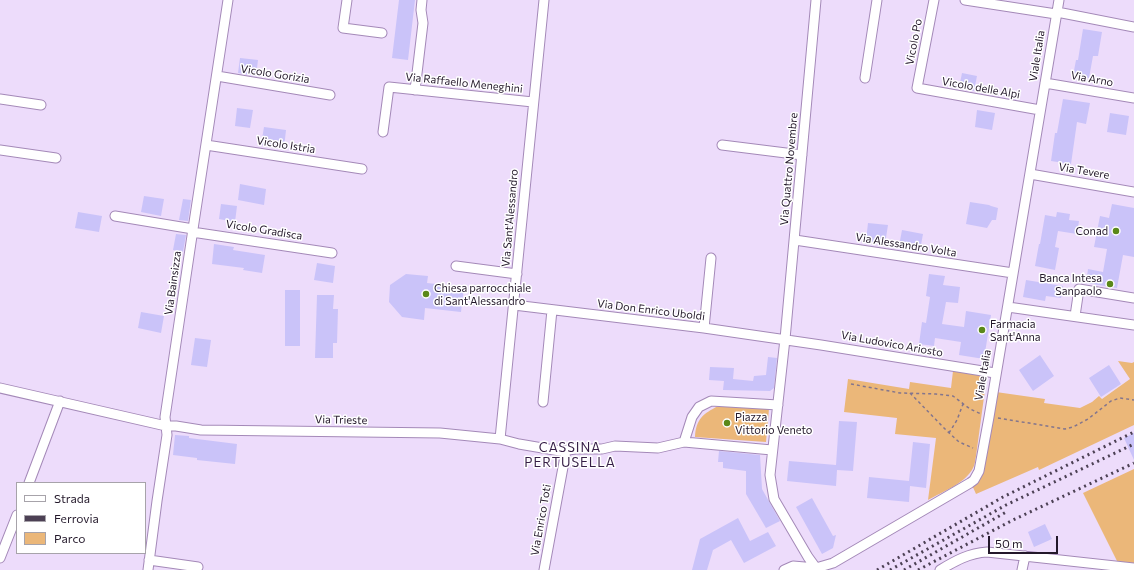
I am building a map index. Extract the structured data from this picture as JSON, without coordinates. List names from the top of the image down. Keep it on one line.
{"streets":{"street":["Vicolo Po","Viale Italia","Vicolo Gorizia","Via Arno","Via Raffaello Meneghini","Vicolo delle Alpi","Vicolo Istria","Via Quattro Novembre","Via Tevere","Via Sant'Alessandro","Vicolo Gradisca","Via Alessandro Volta","Via Bainsizza","Via Don Enrico Uboldi","Via Ludovico Ariosto","Via Trieste","Via Enrico Toti"]},"crossings":[["Vicolo Po","Vicolo delle Alpi"],["Viale Italia","Via Arno"],["Viale Italia","Vicolo delle Alpi"],["Viale Italia","Via Quattro Novembre"],["Viale Italia","Via Tevere"],["Viale Italia","Via Alessandro Volta"],["Viale Italia","Via Ludovico Ariosto"],["Vicolo Gorizia","Via Bainsizza"],["Via Raffaello Meneghini","Via Sant'Alessandro"],["Vicolo Istria","Via Bainsizza"],["Via Quattro Novembre","Via Alessandro Volta"],["Via Quattro Novembre","Via Don Enrico Uboldi"],["Via Quattro Novembre","Via Ludovico Ariosto"],["Via Sant'Alessandro","Via Don Enrico Uboldi"],["Via Sant'Alessandro","Via Trieste"],["Vicolo Gradisca","Via Bainsizza"],["Via Bainsizza","Via Trieste"],["Via Don Enrico Uboldi","Via Ludovico Ariosto"],["Via Trieste","Via Enrico Toti"]],"districts":["CASSINA PERTUSELLA"],"places":["Conad","Banca Intesa Sanpaolo","Chiesa parrocchiale di Sant'Alessandro","Farmacia Sant'Anna","Piazza Vittorio Veneto"],"legend":["Strada","Ferrovia","Parco"],"scale_bar":"50 m"}
